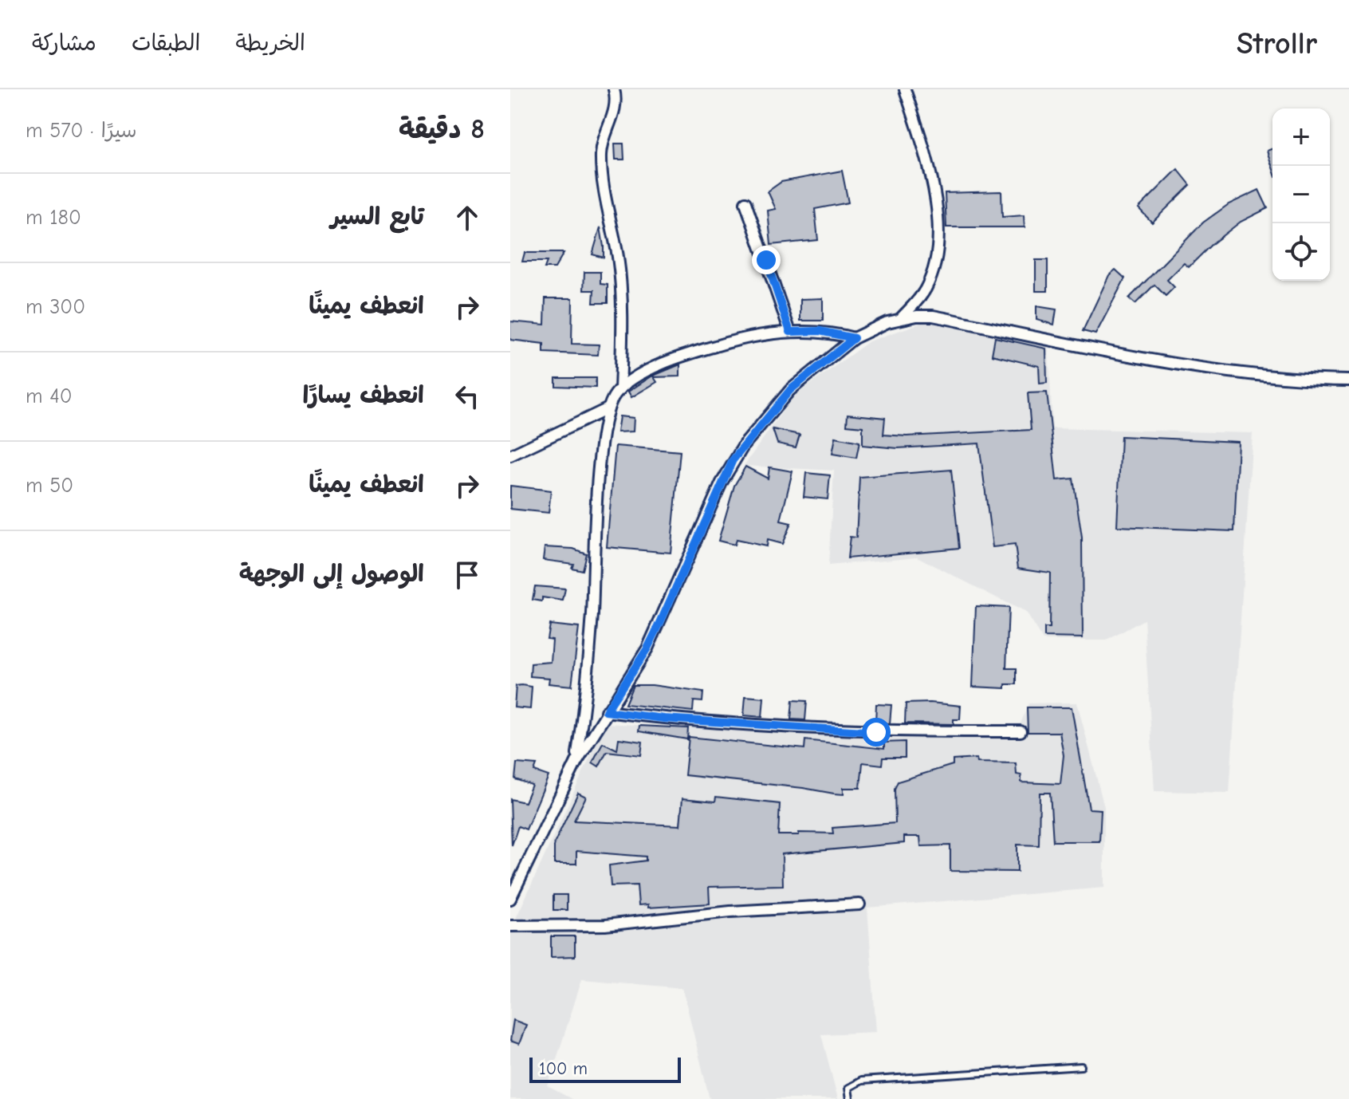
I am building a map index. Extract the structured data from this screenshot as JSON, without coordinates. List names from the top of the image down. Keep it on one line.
{"scale_bar":"100 m","page":{"header":"Strollr","nav":["الخريطة","الطبقات","مشاركة"],"heading":["8 دقيقة","سيرًا · 570 m"],"map_buttons":["+","−"],"list":[["تابع السير","180 m"],["انعطف يمينًا","300 m"],["انعطف يسارًا","40 m"],["انعطف يمينًا","50 m"],"الوصول إلى الوجهة"],"scale":"100 m"}}
